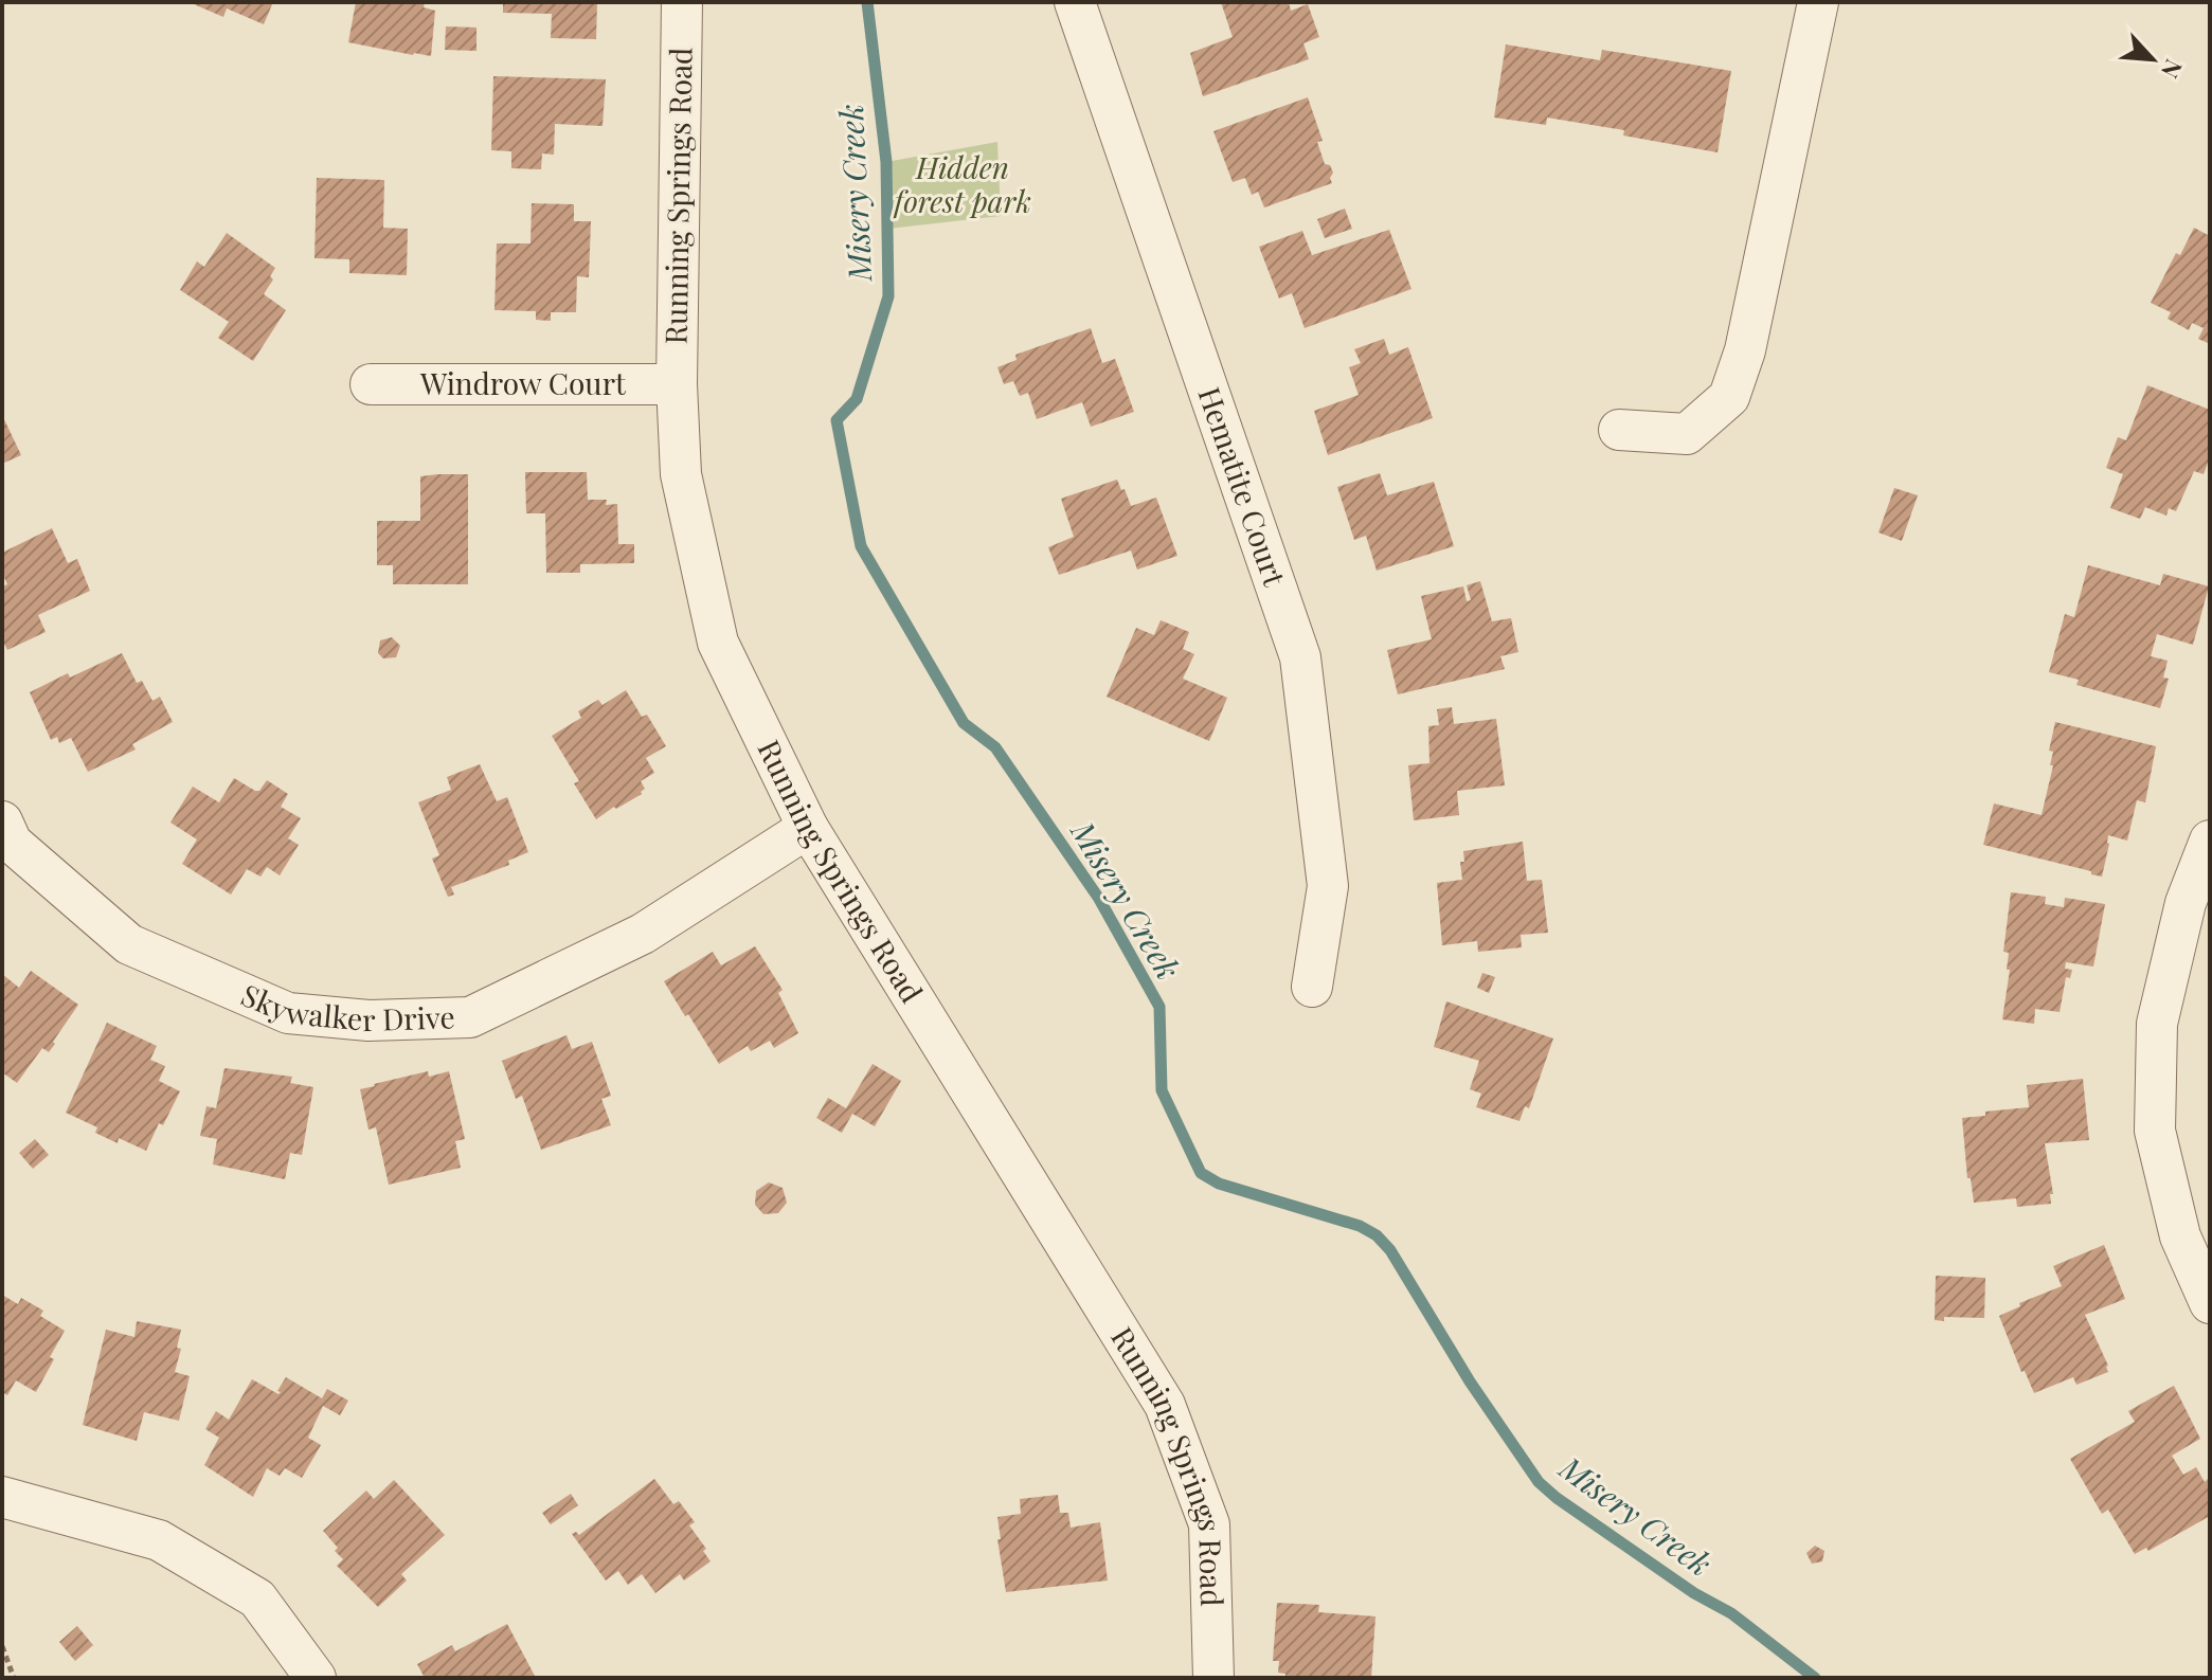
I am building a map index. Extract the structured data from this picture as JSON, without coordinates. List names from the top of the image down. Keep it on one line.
{"streets":{"street":["Running Springs Road","Windrow Court","Hematite Court","Skywalker Drive"]},"crossings":[["Running Springs Road","Windrow Court"],["Running Springs Road","Skywalker Drive"]],"water":["Misery Creek"],"parks":["Hidden forest park"],"north":"bottom right"}
